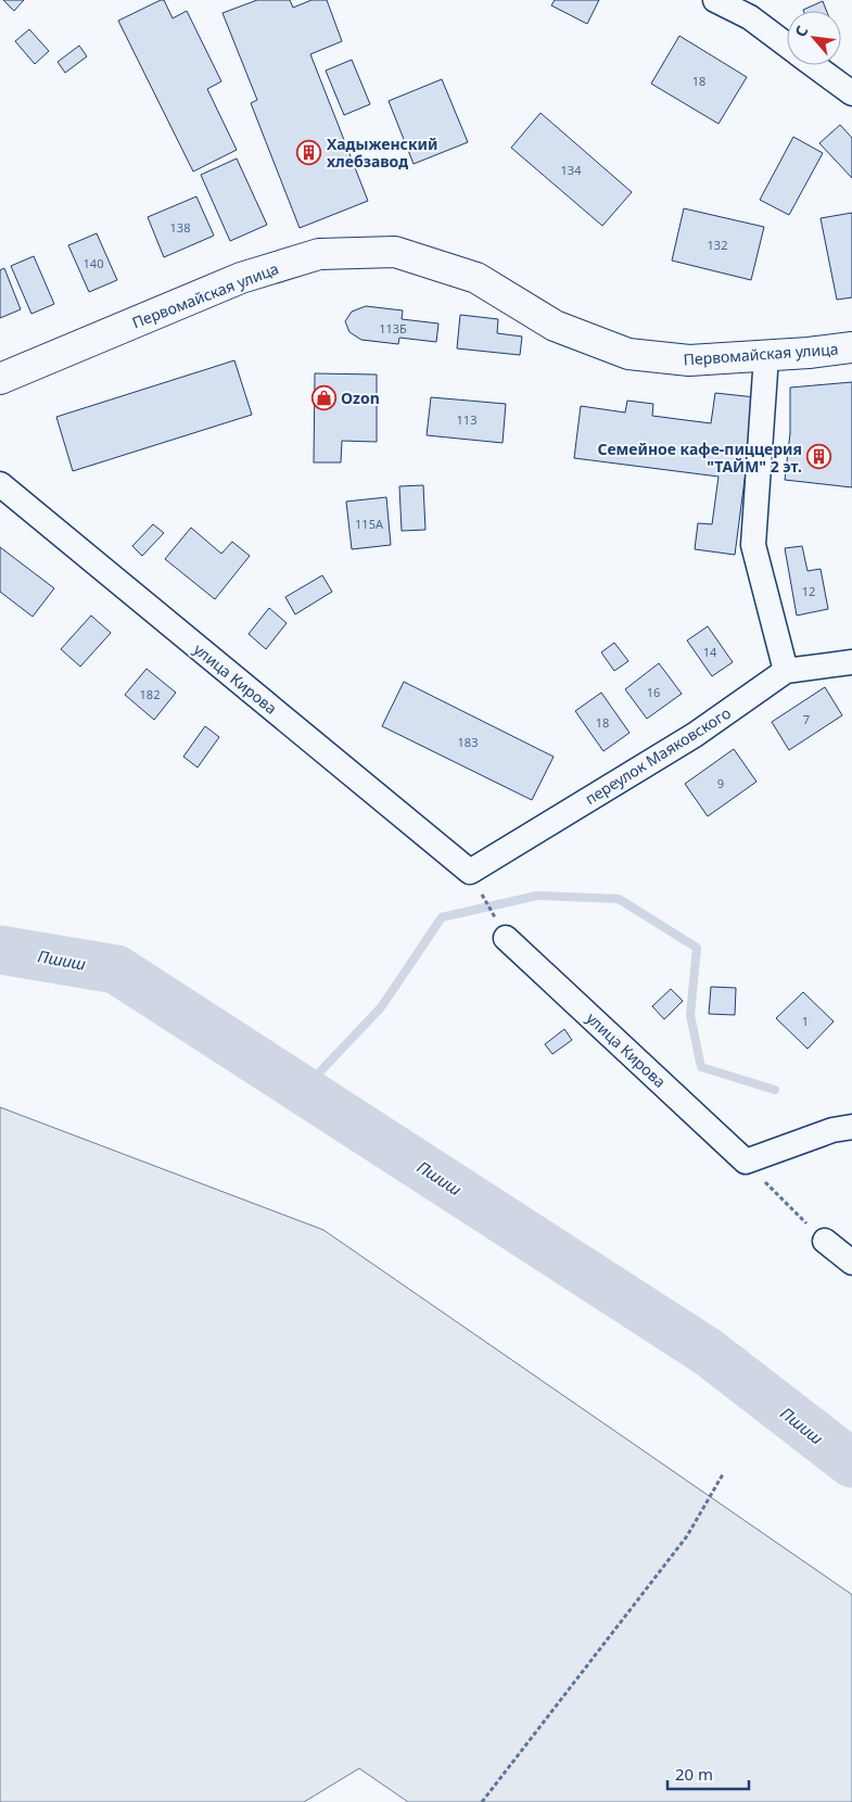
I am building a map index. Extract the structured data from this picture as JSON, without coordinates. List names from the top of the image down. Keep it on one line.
{"streets":{"main road":["Первомайская улица"],"street":["улица Кирова","переулок Маяковского"]},"crossings":[["улица Кирова","переулок Маяковского"]],"water":["Пшиш"],"places":{"building":["Хадыженский хлебзавод","Семейное кафе-пиццерия \"ТАЙМ\" 2 эт."],"shop":["Ozon"]},"house_numbers":["18","134","138","132","140","113Б","113","115А","12","14","16","182","7","18","183","9","1"],"scale_bar":"20 m","north":"top left"}
